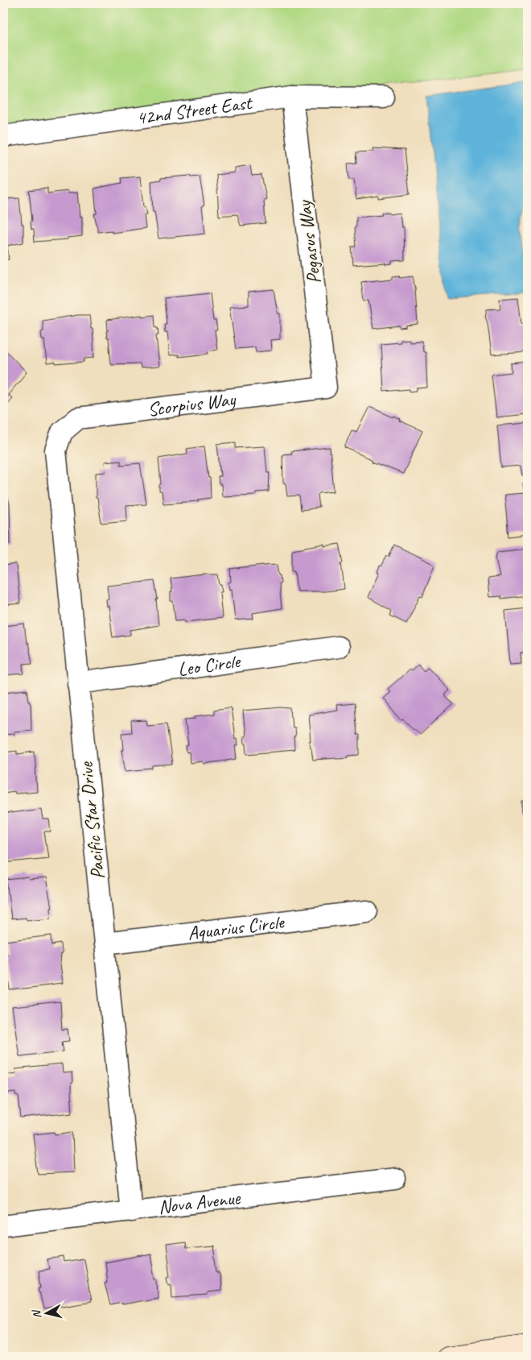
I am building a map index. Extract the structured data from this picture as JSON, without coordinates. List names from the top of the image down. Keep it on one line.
{"streets":{"street":["42nd Street East","Pegasus Way","Scorpius Way","Leo Circle","Pacific Star Drive","Aquarius Circle","Nova Avenue"]},"crossings":[["42nd Street East","Pegasus Way"],["Pegasus Way","Scorpius Way"],["Scorpius Way","Pacific Star Drive"],["Leo Circle","Pacific Star Drive"],["Pacific Star Drive","Aquarius Circle"],["Pacific Star Drive","Nova Avenue"]],"north":"left"}
